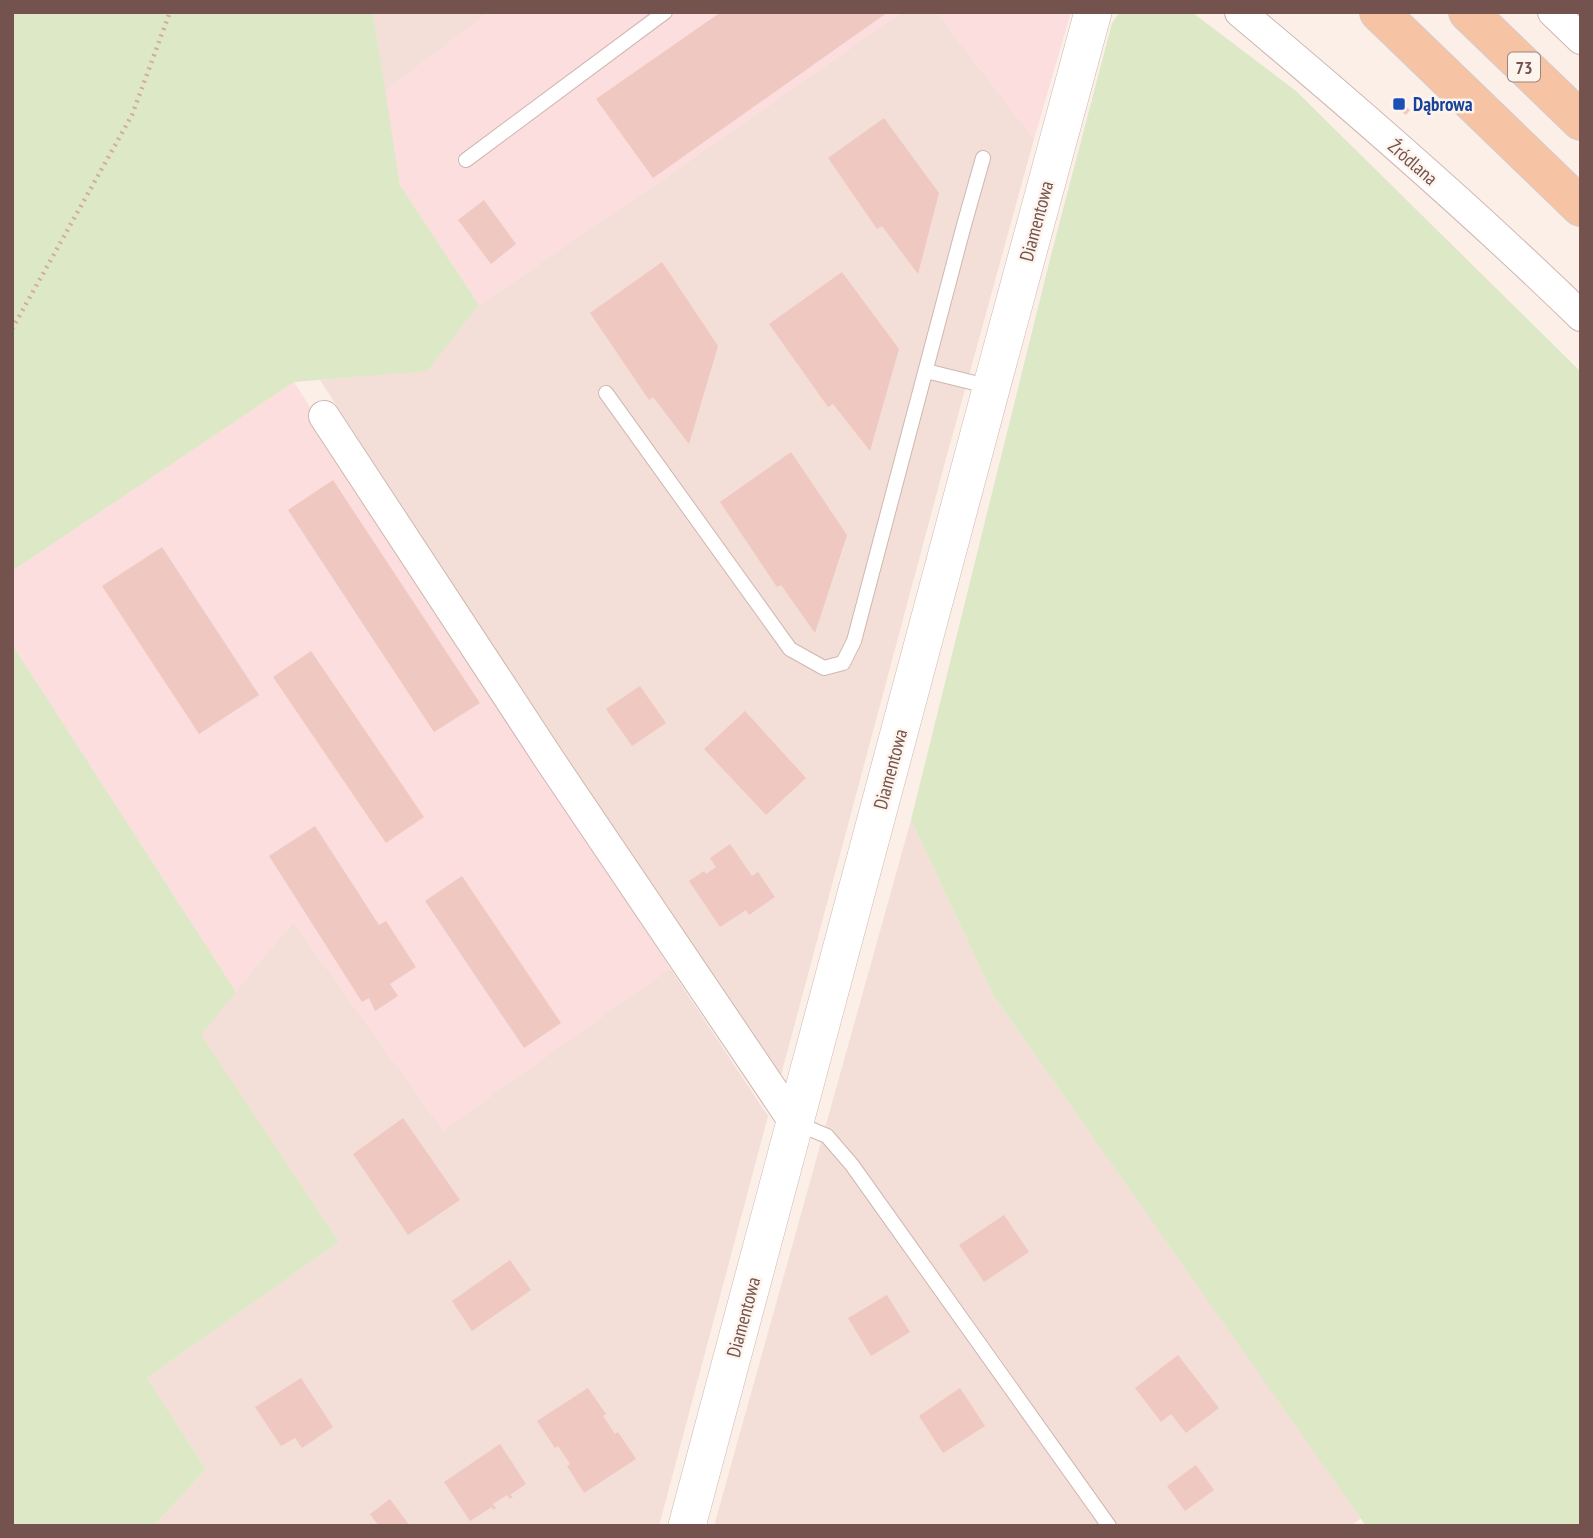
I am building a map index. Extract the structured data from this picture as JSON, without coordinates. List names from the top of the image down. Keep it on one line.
{"streets":{"main road":["73"],"street":["Źródlana","Diamentowa"]},"places":{"transit":["Dąbrowa"]}}
